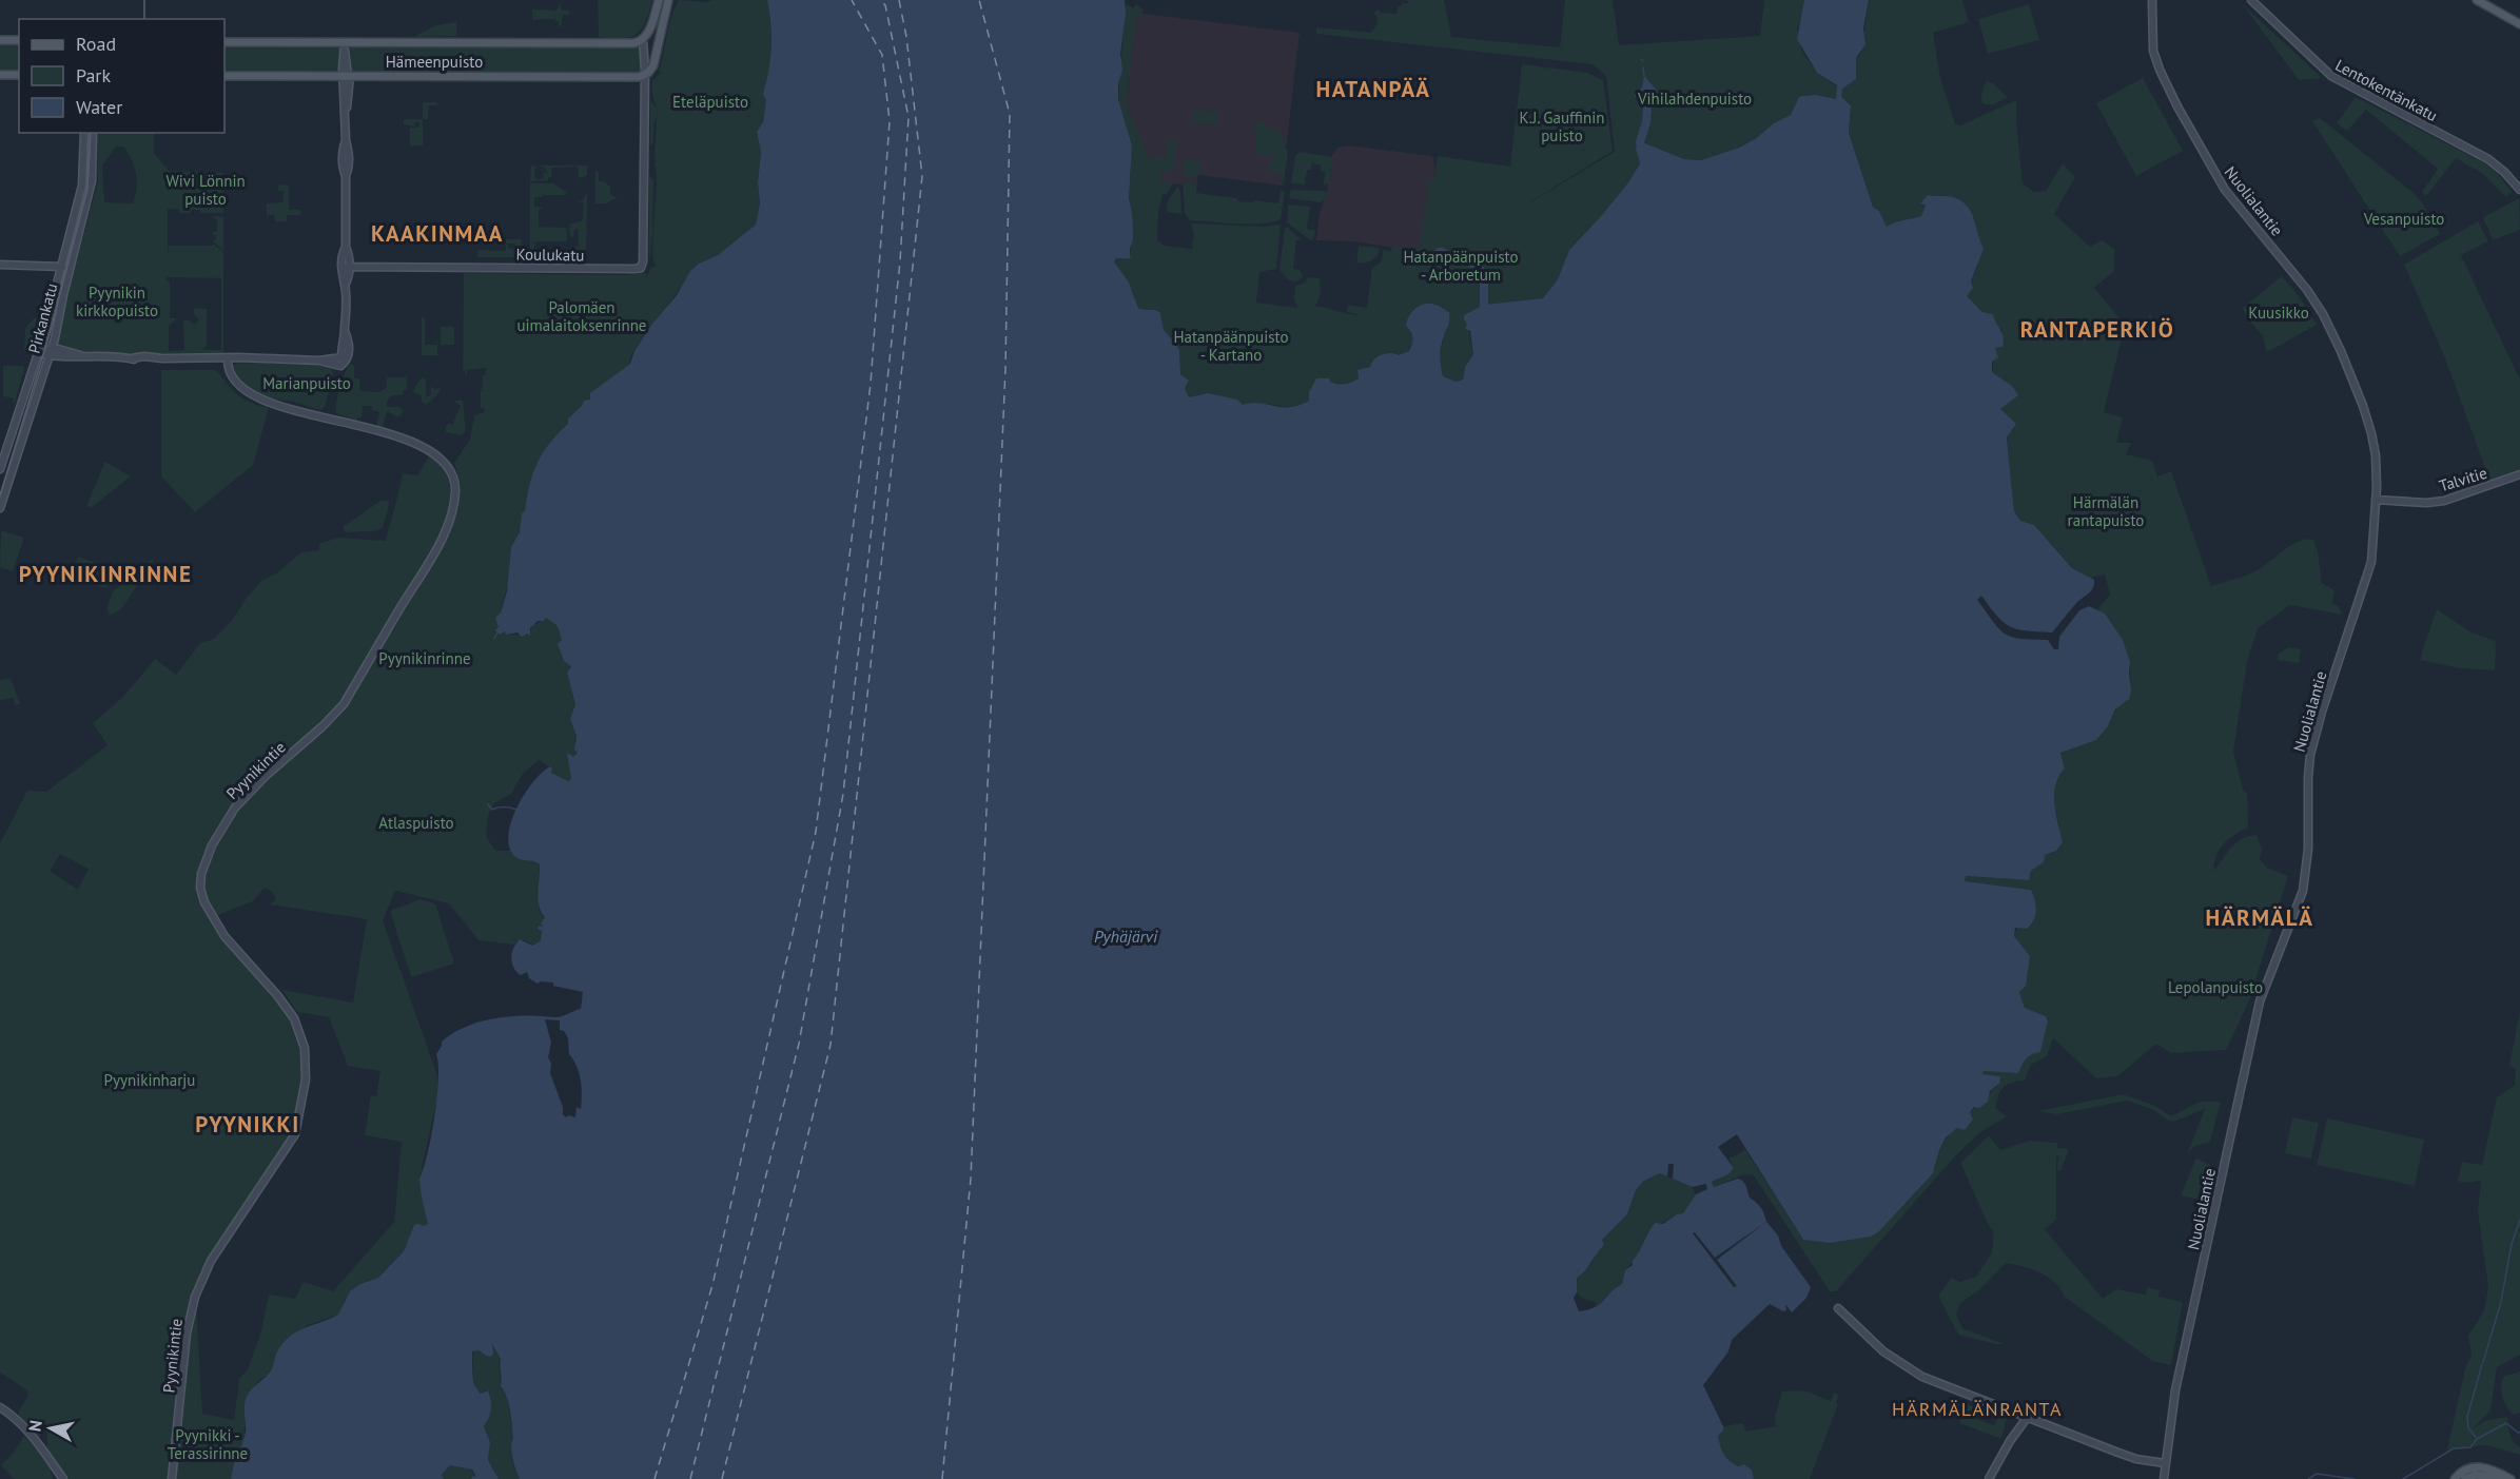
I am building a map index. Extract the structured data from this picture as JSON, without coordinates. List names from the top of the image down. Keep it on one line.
{"streets":{"main road":["Hämeenpuisto"],"street":["Lentokentänkatu","Nuolialantie","Koulukatu","Pirkankatu","Talvitie","Pyynikintie"]},"crossings":[["Hämeenpuisto","Koulukatu"],["Nuolialantie","Talvitie"]],"districts":["HATANPÄÄ","KAAKINMAA","RANTAPERKIÖ","PYYNIKINRINNE","HÄRMÄLÄ","PYYNIKKI","HÄRMÄLÄNRANTA"],"water":["Pyhäjärvi"],"parks":["Vihilahdenpuisto","Eteläpuisto","K.J. Gauffinin puisto","Wivi Lönnin puisto","Vesanpuisto","Hatanpäänpuisto - Arboretum","Pyynikin kirkkopuisto","Palomäen uimalaitoksenrinne","Kuusikko","Hatanpäänpuisto - Kartano","Marianpuisto","Härmälän rantapuisto","Pyynikinrinne","Atlaspuisto","Lepolanpuisto","Pyynikinharju","Pyynikki - Terassirinne"],"legend":["Road","Park","Water"],"north":"left"}
